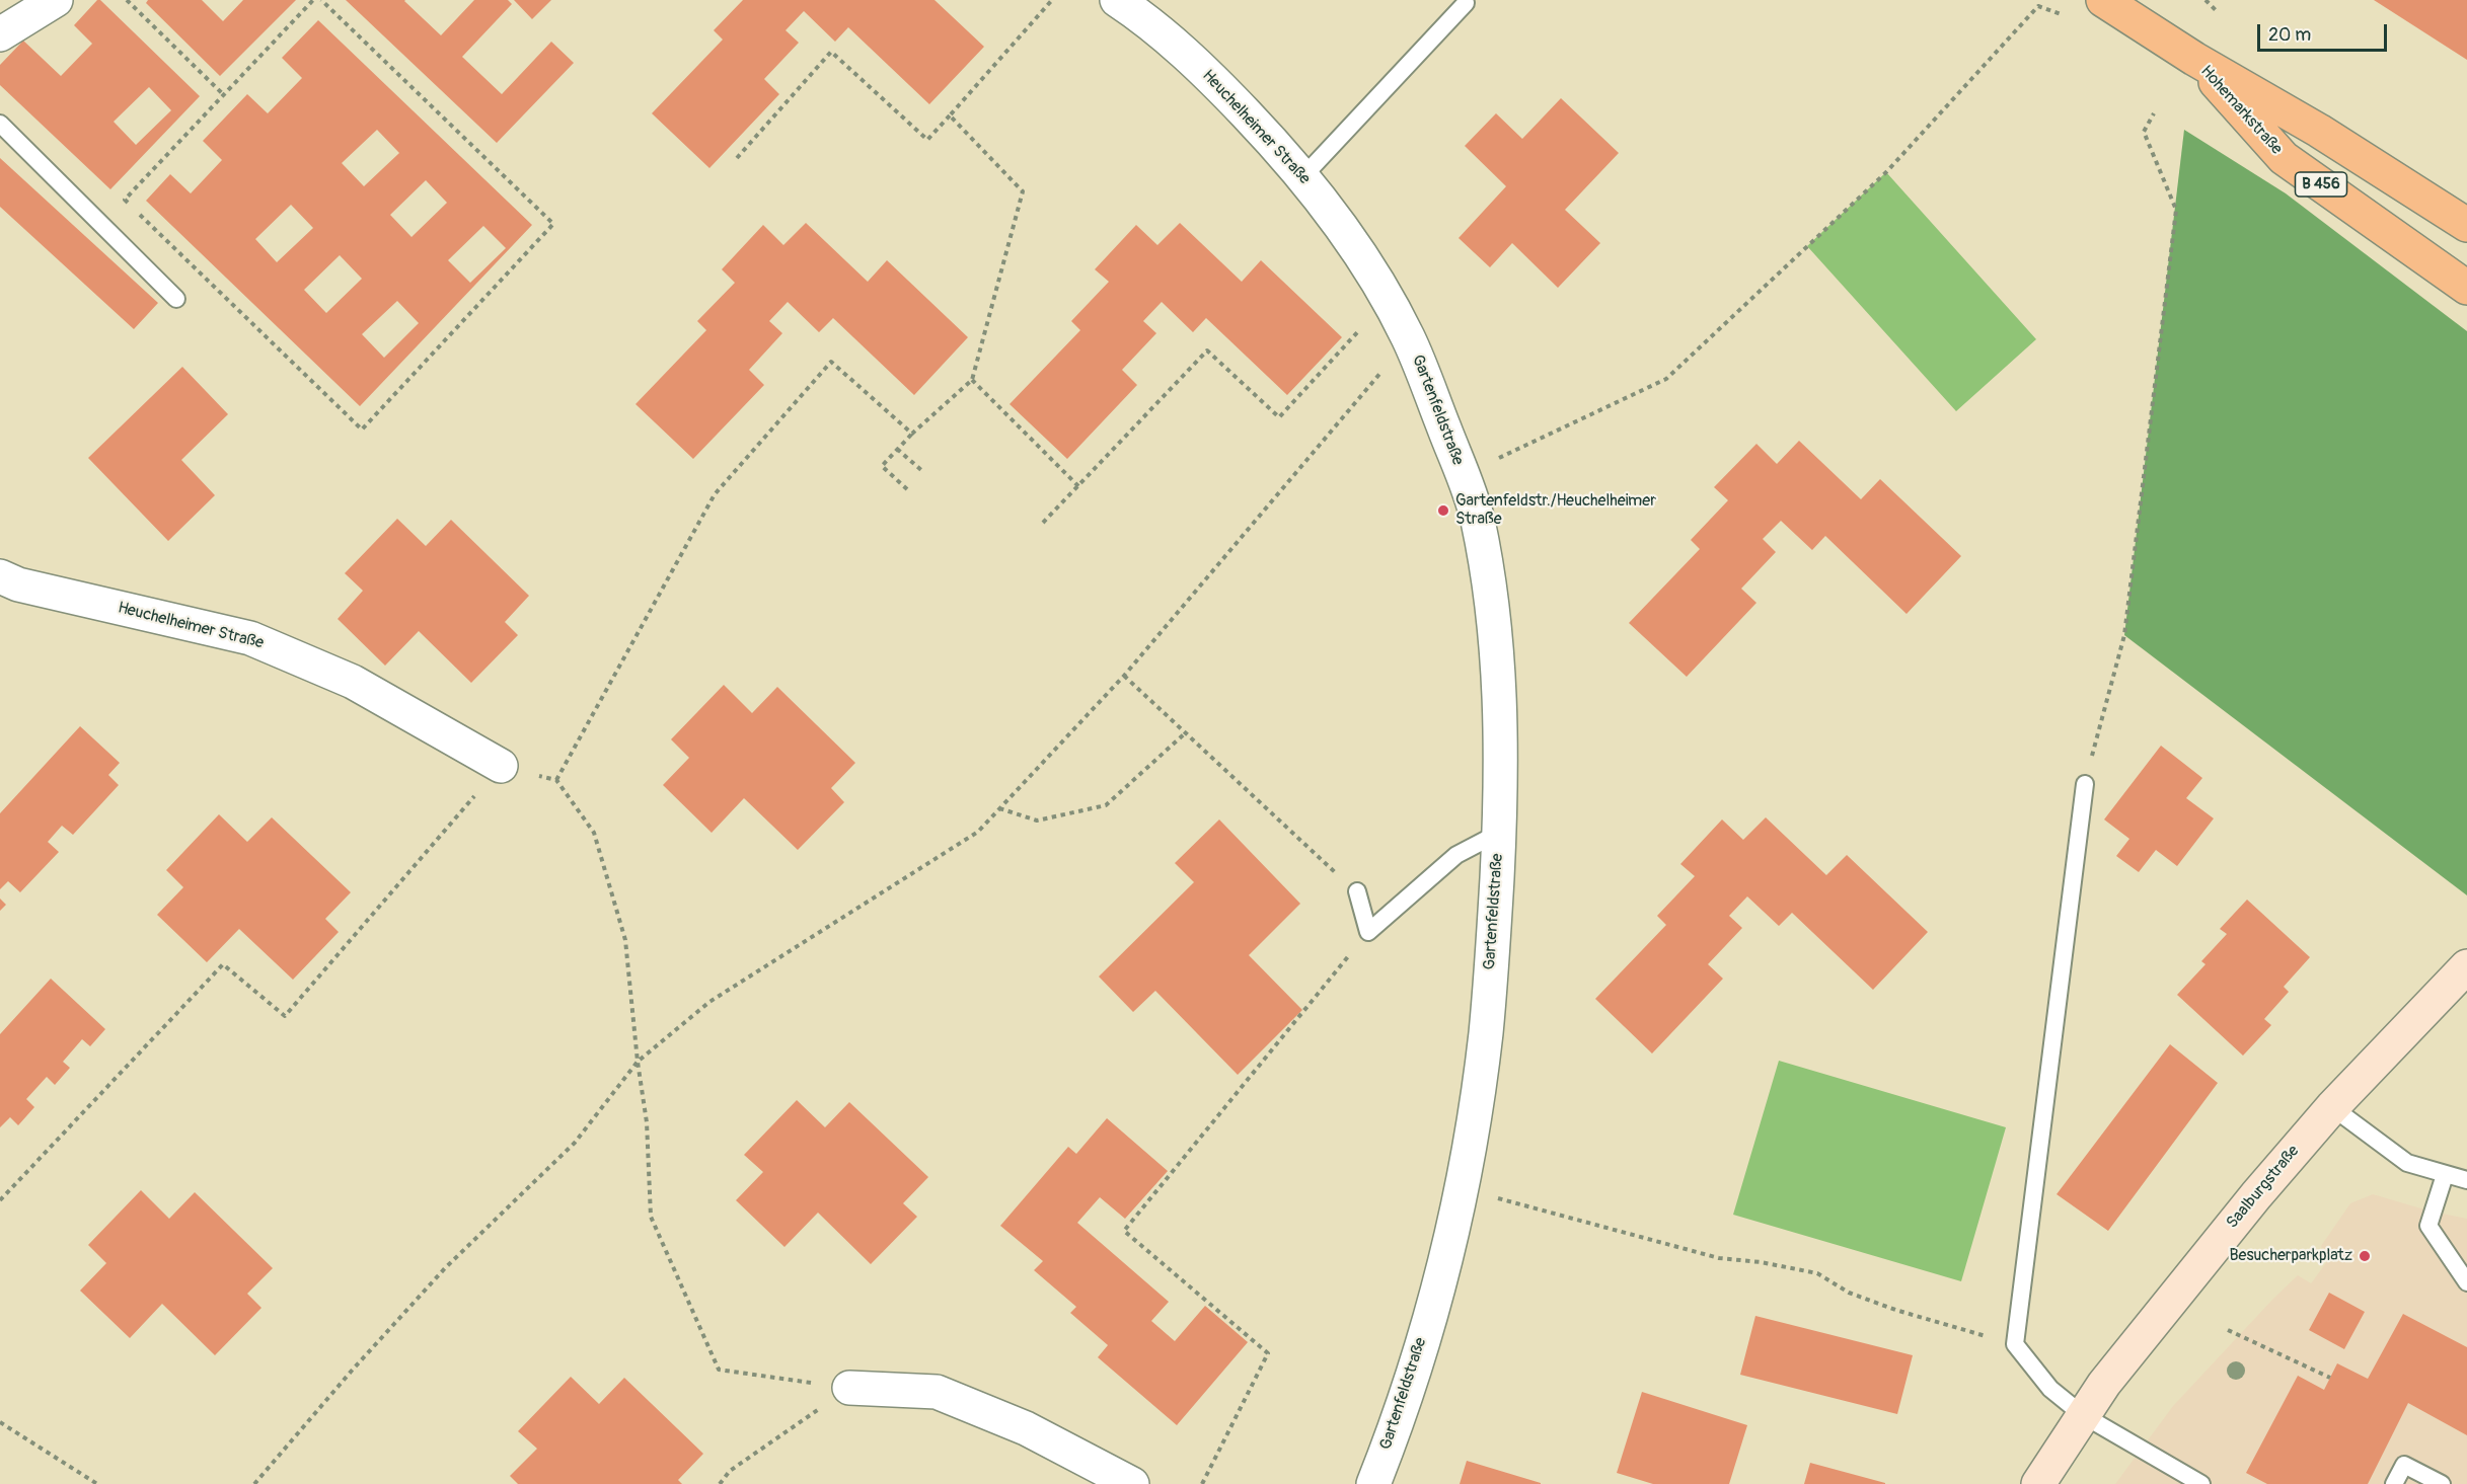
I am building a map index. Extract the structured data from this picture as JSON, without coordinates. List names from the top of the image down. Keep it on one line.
{"streets":{"main road":["Hohemarkstraße","B 456"],"street":["Heuchelheimer Straße","Gartenfeldstraße","Saalburgstraße"]},"crossings":[["Heuchelheimer Straße","Gartenfeldstraße"]],"places":["Gartenfeldstr./Heuchelheimer Straße","Besucherparkplatz"],"scale_bar":"20 m"}
